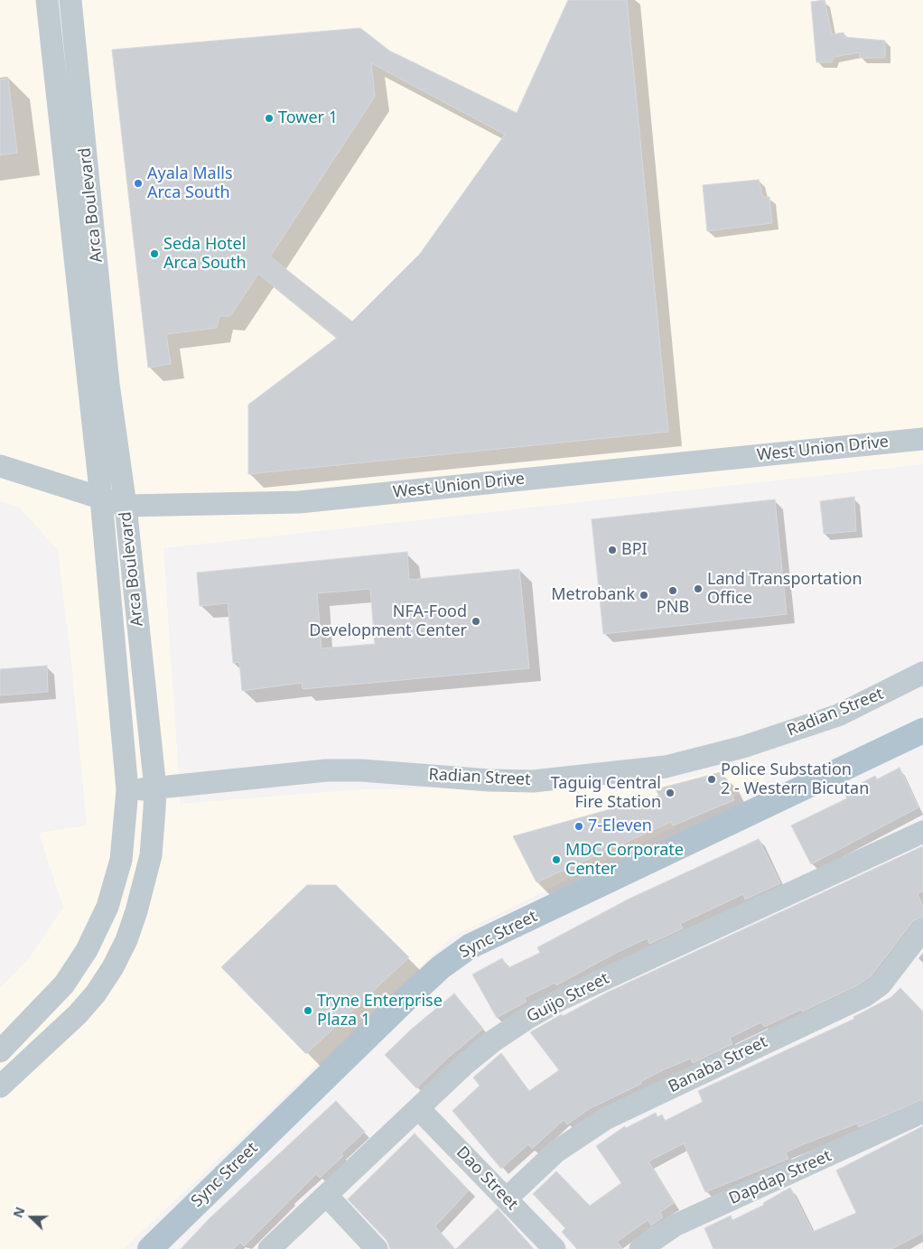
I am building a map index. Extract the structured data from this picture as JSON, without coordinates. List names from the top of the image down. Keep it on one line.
{"streets":{"main road":["Sync Street"],"street":["Arca Boulevard","West Union Drive","Radian Street","Guijo Street","Banaba Street","Dapdap Street","Dao Street"]},"crossings":[["Arca Boulevard","West Union Drive"],["Arca Boulevard","Radian Street"],["Guijo Street","Dao Street"],["Banaba Street","Dao Street"]],"places":["Tower 1","Ayala Malls Arca South","Seda Hotel Arca South","BPI","Land Transportation Office","PNB","Metrobank","NFA-Food Development Center","Police Substation 2 - Western Bicutan","Taguig Central Fire Station","7-Eleven","MDC Corporate Center","Tryne Enterprise Plaza 1"],"north":"left"}
